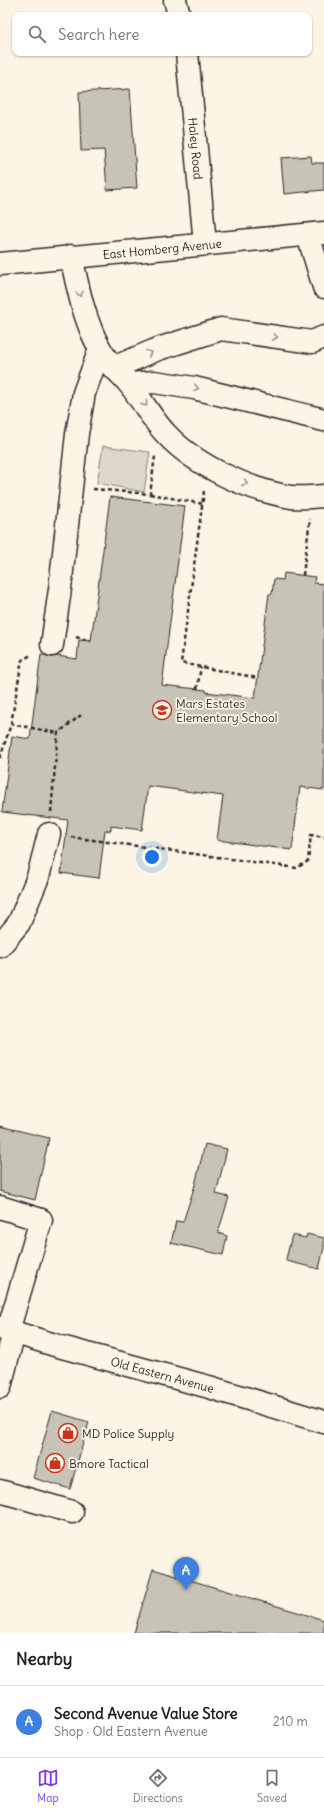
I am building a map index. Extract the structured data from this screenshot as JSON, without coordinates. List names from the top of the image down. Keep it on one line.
{"streets":{"street":["Haley Road","East Homberg Avenue","Old Eastern Avenue"]},"crossings":[["Haley Road","East Homberg Avenue"]],"places":{"school or university":["Mars Estates Elementary School"],"shop":["MD Police Supply","Bmore Tactical"]},"page":{"search":"Search here","pins":"A","heading":"Nearby","list":[{"mark":"A","name":"Second Avenue Value Store","note":"Shop · Old Eastern Avenue","value":"210 m"}],"nav":["Map","Directions","Saved"]}}
